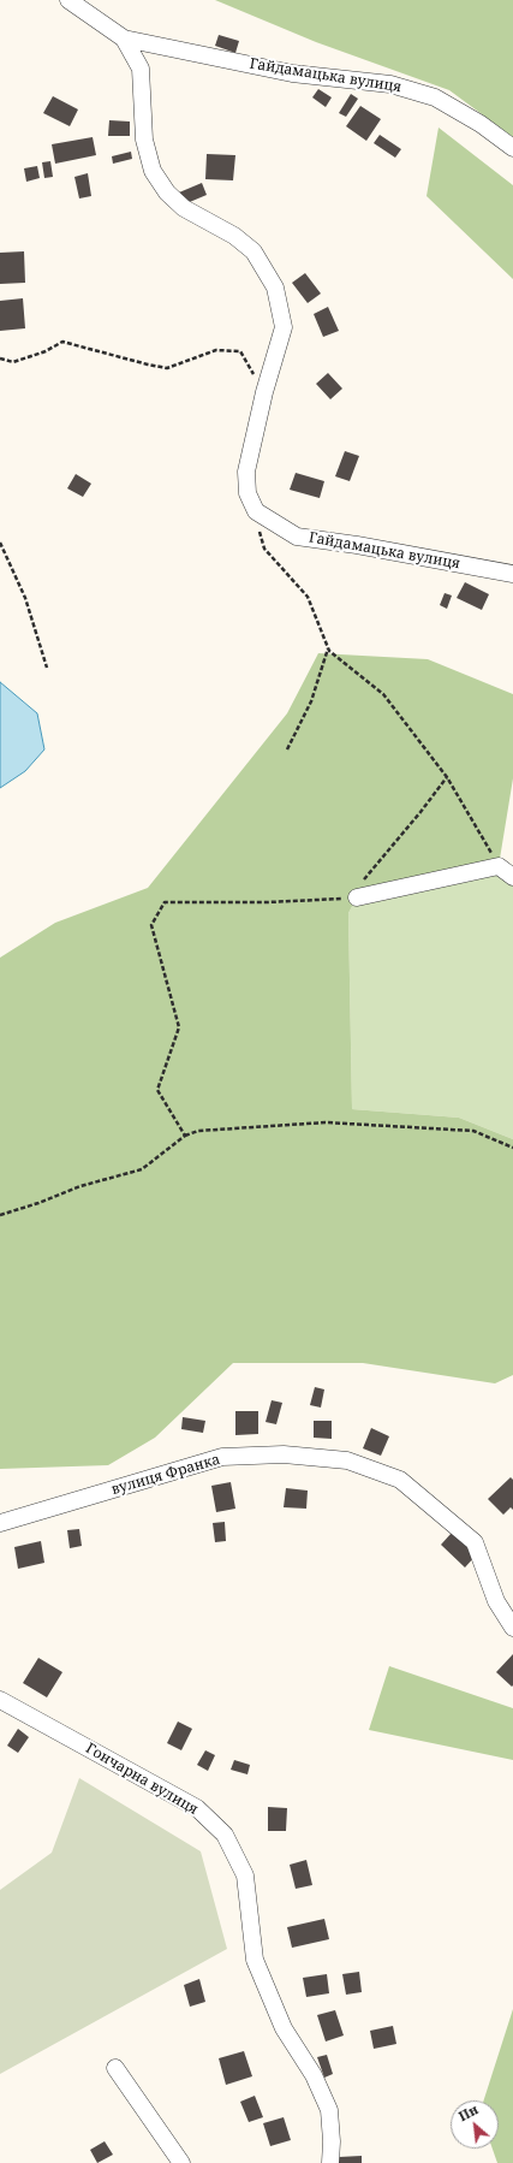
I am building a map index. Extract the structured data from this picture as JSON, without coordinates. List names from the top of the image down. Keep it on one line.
{"streets":{"street":["Гайдамацька вулиця","вулиця Франка","Гончарна вулиця"]},"north":"top left"}
